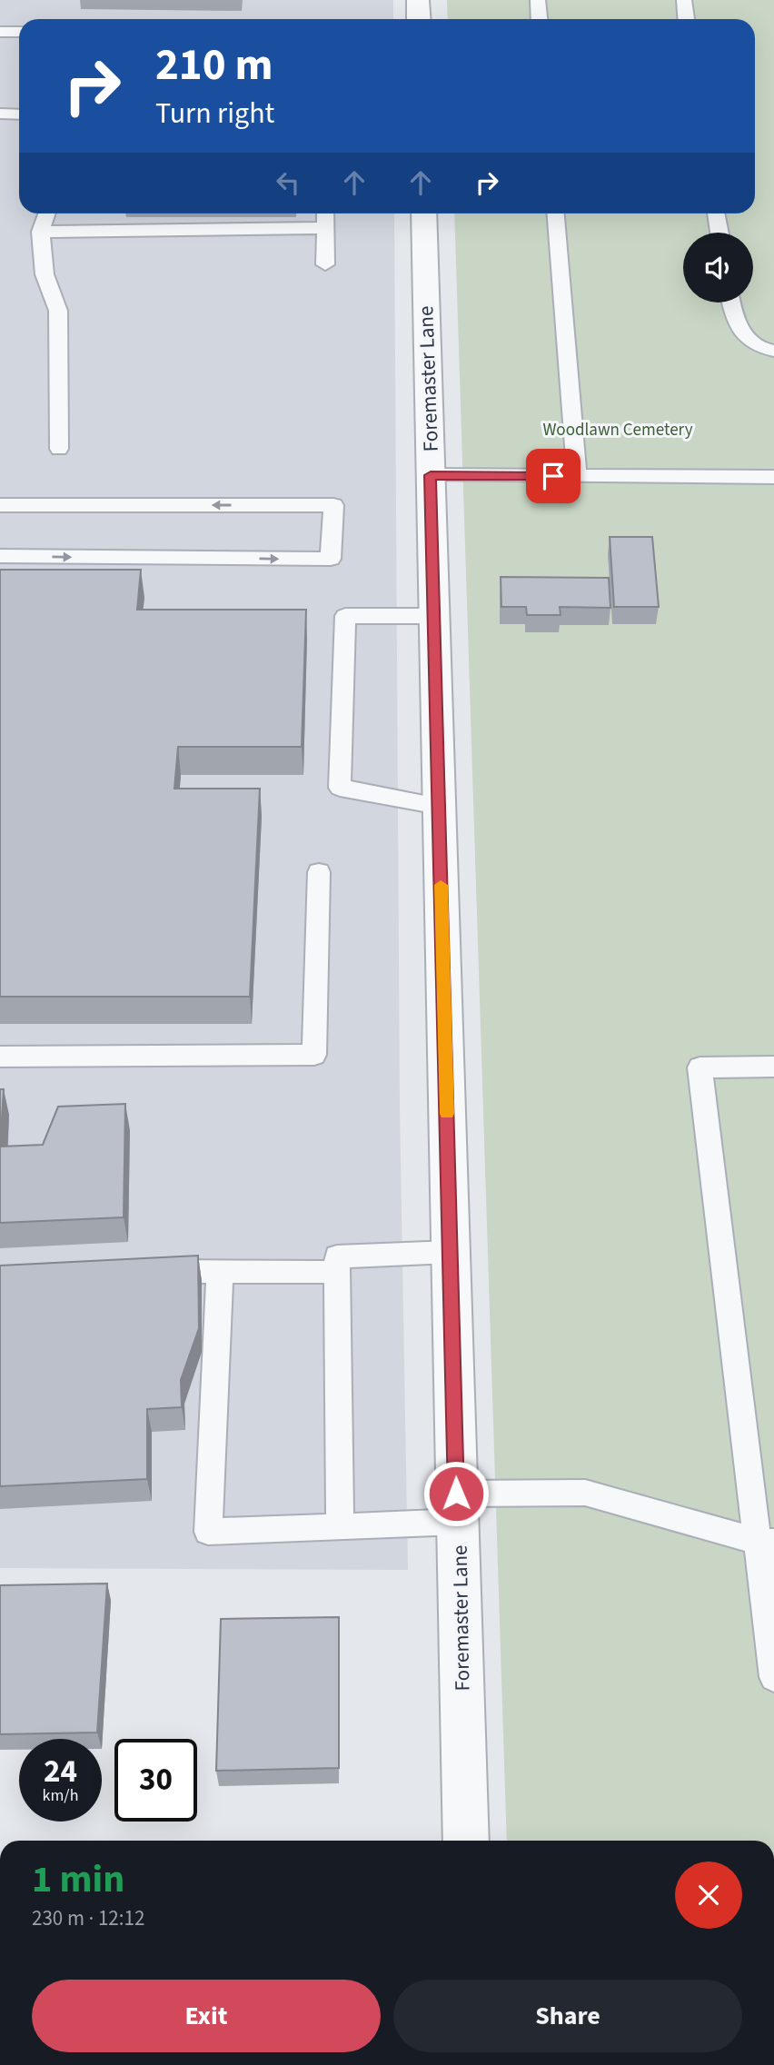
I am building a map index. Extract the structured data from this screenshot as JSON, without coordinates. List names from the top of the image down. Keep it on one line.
{"streets":{"street":["Foremaster Lane"]},"parks":["Woodlawn Cemetery"],"page":{"turn":["210 m","Turn right"],"speed":"24 km/h","limit":"30","heading":["1 min","230 m · 12:12"],"buttons":["Exit","Share"]}}
